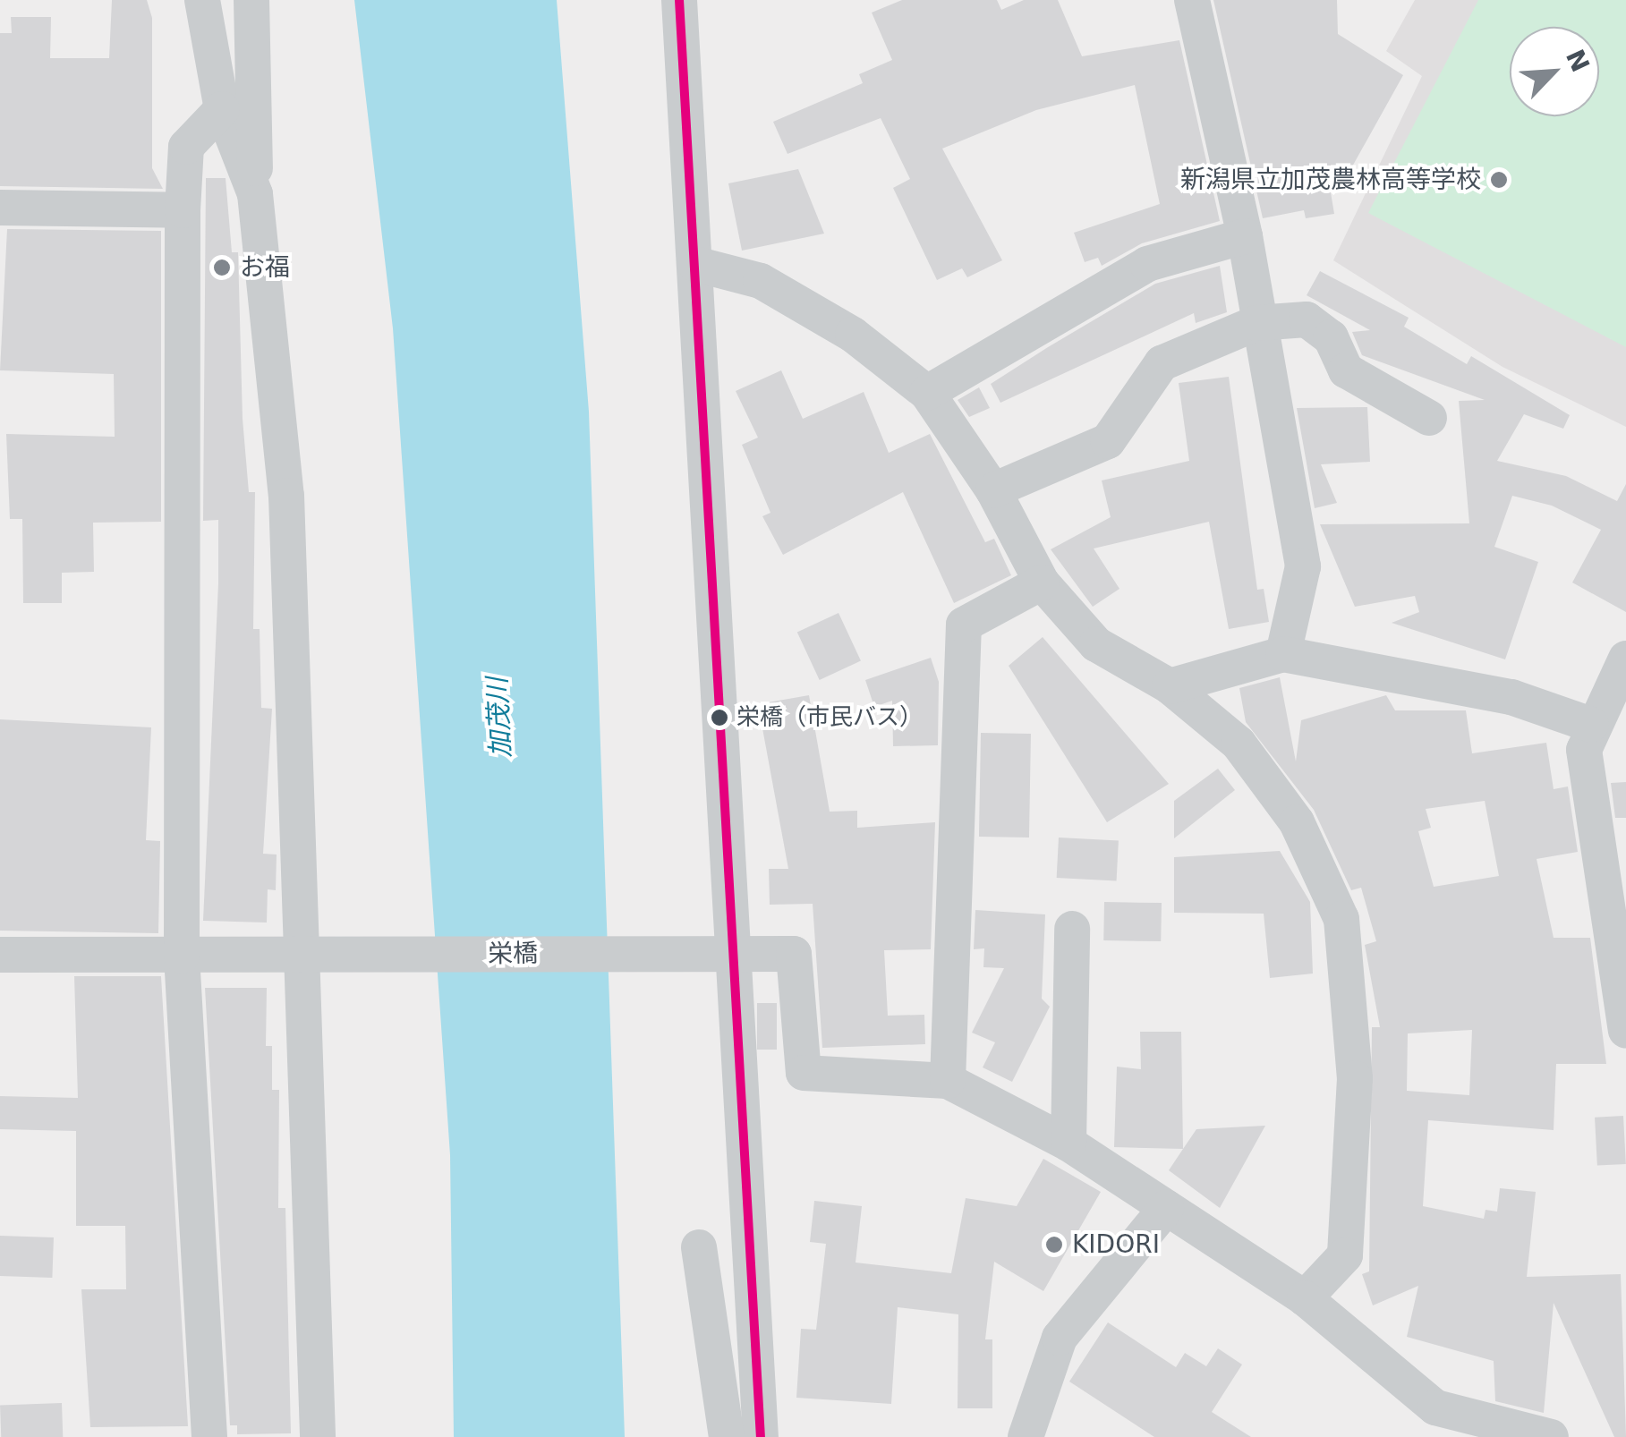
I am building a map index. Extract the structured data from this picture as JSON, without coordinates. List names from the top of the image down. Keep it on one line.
{"streets":{"street":["栄橋"]},"water":["加茂川"],"places":["新潟県立加茂農林高等学校","お福","栄橋（市民バス）","KIDORI"],"north":"top right"}
